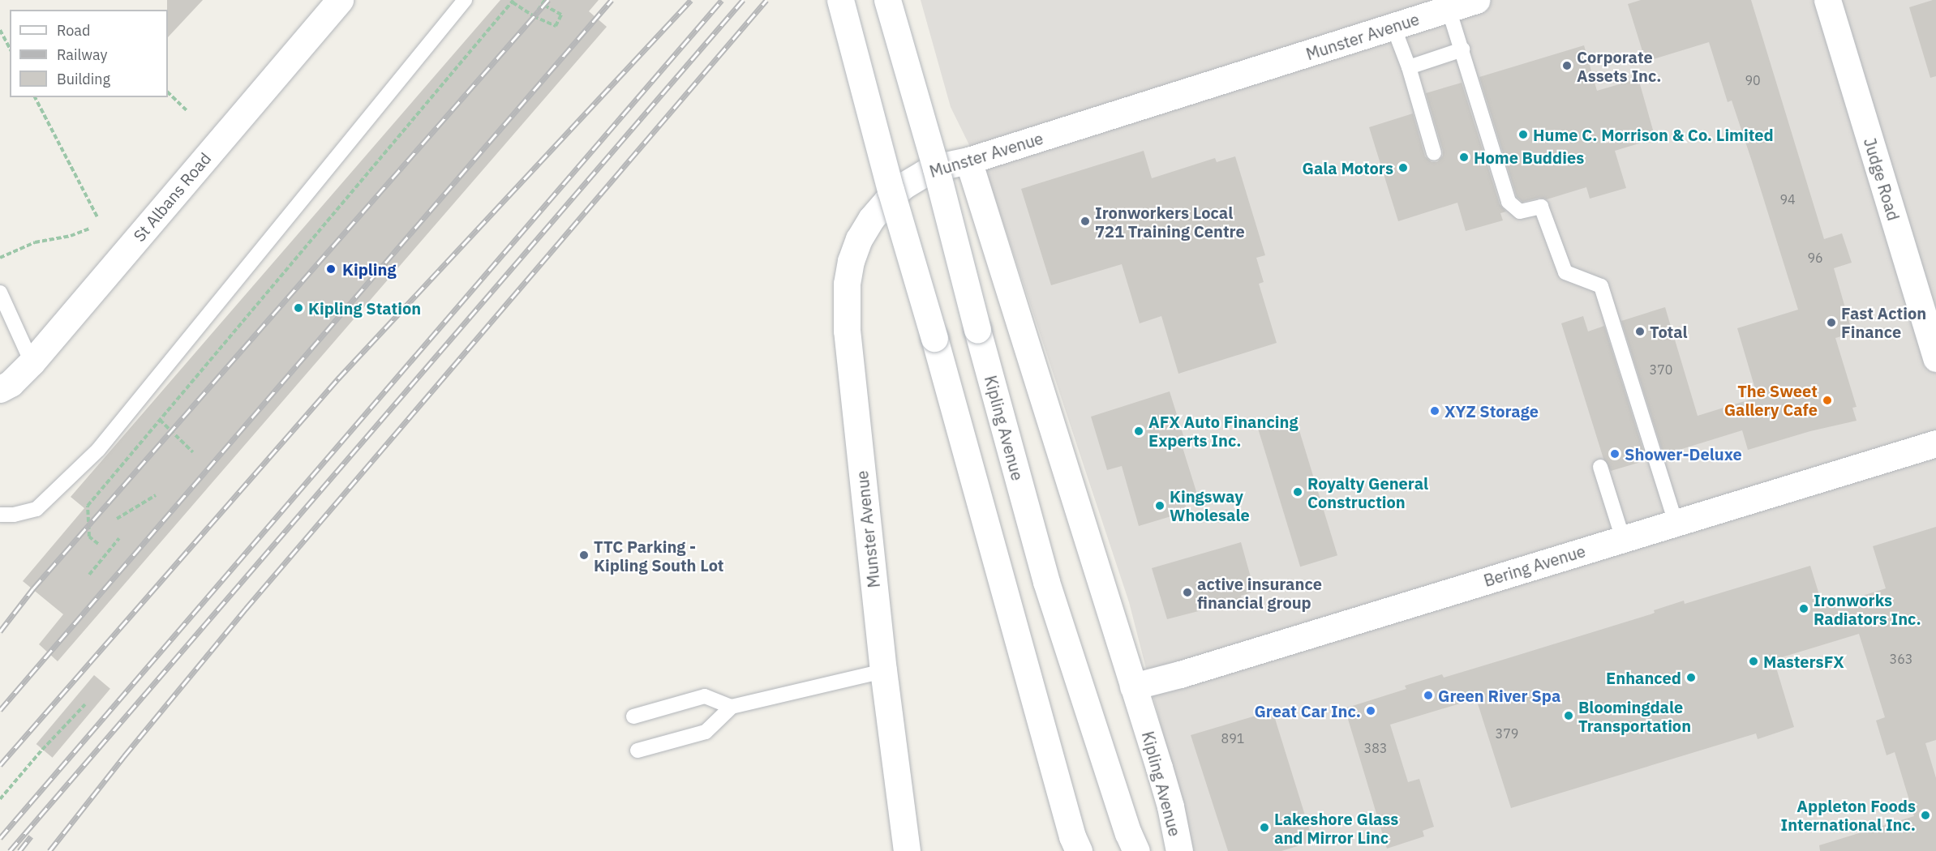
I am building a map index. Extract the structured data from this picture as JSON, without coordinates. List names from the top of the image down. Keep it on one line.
{"streets":{"street":["Munster Avenue","Judge Road","St Albans Road","Kipling Avenue","Bering Avenue"]},"crossings":[["Munster Avenue","Kipling Avenue"],["Kipling Avenue","Bering Avenue"]],"places":["Corporate Assets Inc.","Hume C. Morrison & Co. Limited","Home Buddies","Gala Motors","Ironworkers Local 721 Training Centre","Kipling","Kipling Station","Fast Action Finance","Total","The Sweet Gallery Cafe","XYZ Storage","AFX Auto Financing Experts Inc.","Shower-Deluxe","Royalty General Construction","Kingsway Wholesale","TTC Parking - Kipling South Lot","active insurance financial group","Ironworks Radiators Inc.","MastersFX","Enhanced","Green River Spa","Great Car Inc.","Bloomingdale Transportation","Appleton Foods International Inc.","Lakeshore Glass and Mirror Linc"],"house_numbers":["90","94","96","370","363","379","891","383"],"legend":["Road","Railway","Building"]}
